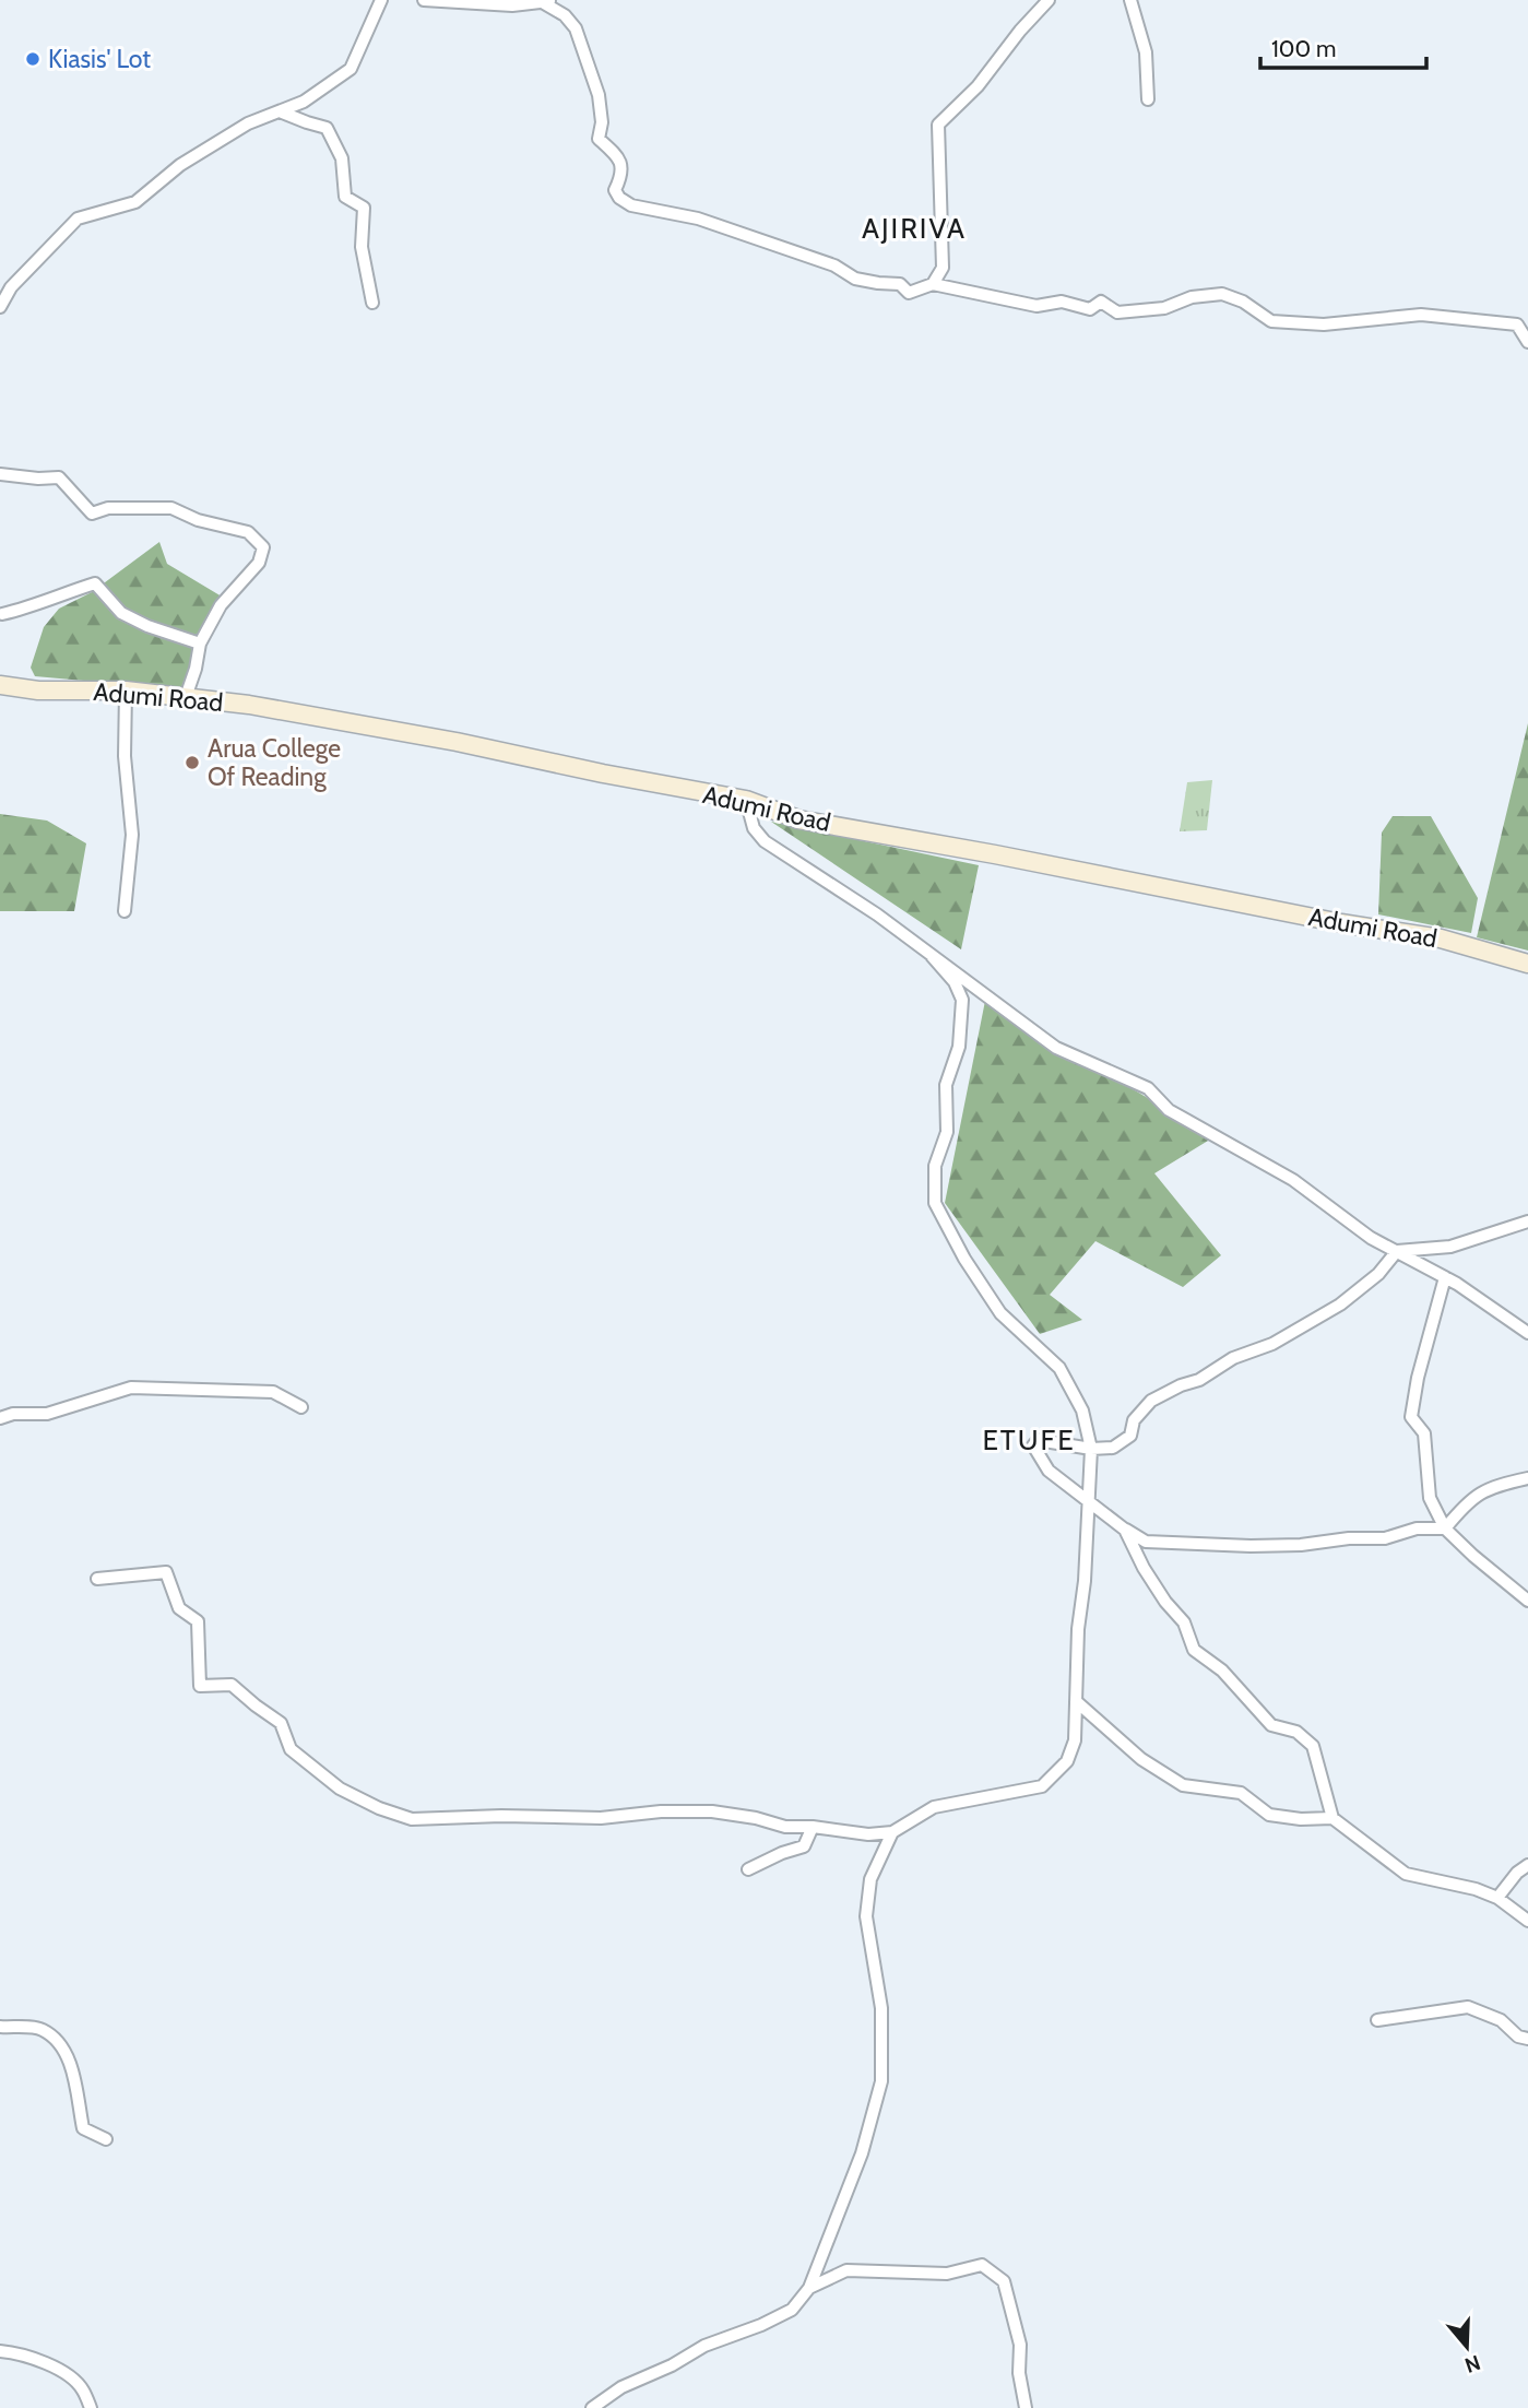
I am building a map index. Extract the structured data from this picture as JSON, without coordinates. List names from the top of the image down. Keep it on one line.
{"streets":{"main road":["Adumi Road"]},"districts":["AJIRIVA","ETUFE"],"places":["Kiasis' Lot","Arua College Of Reading"],"scale_bar":"100 m","north":"bottom"}
